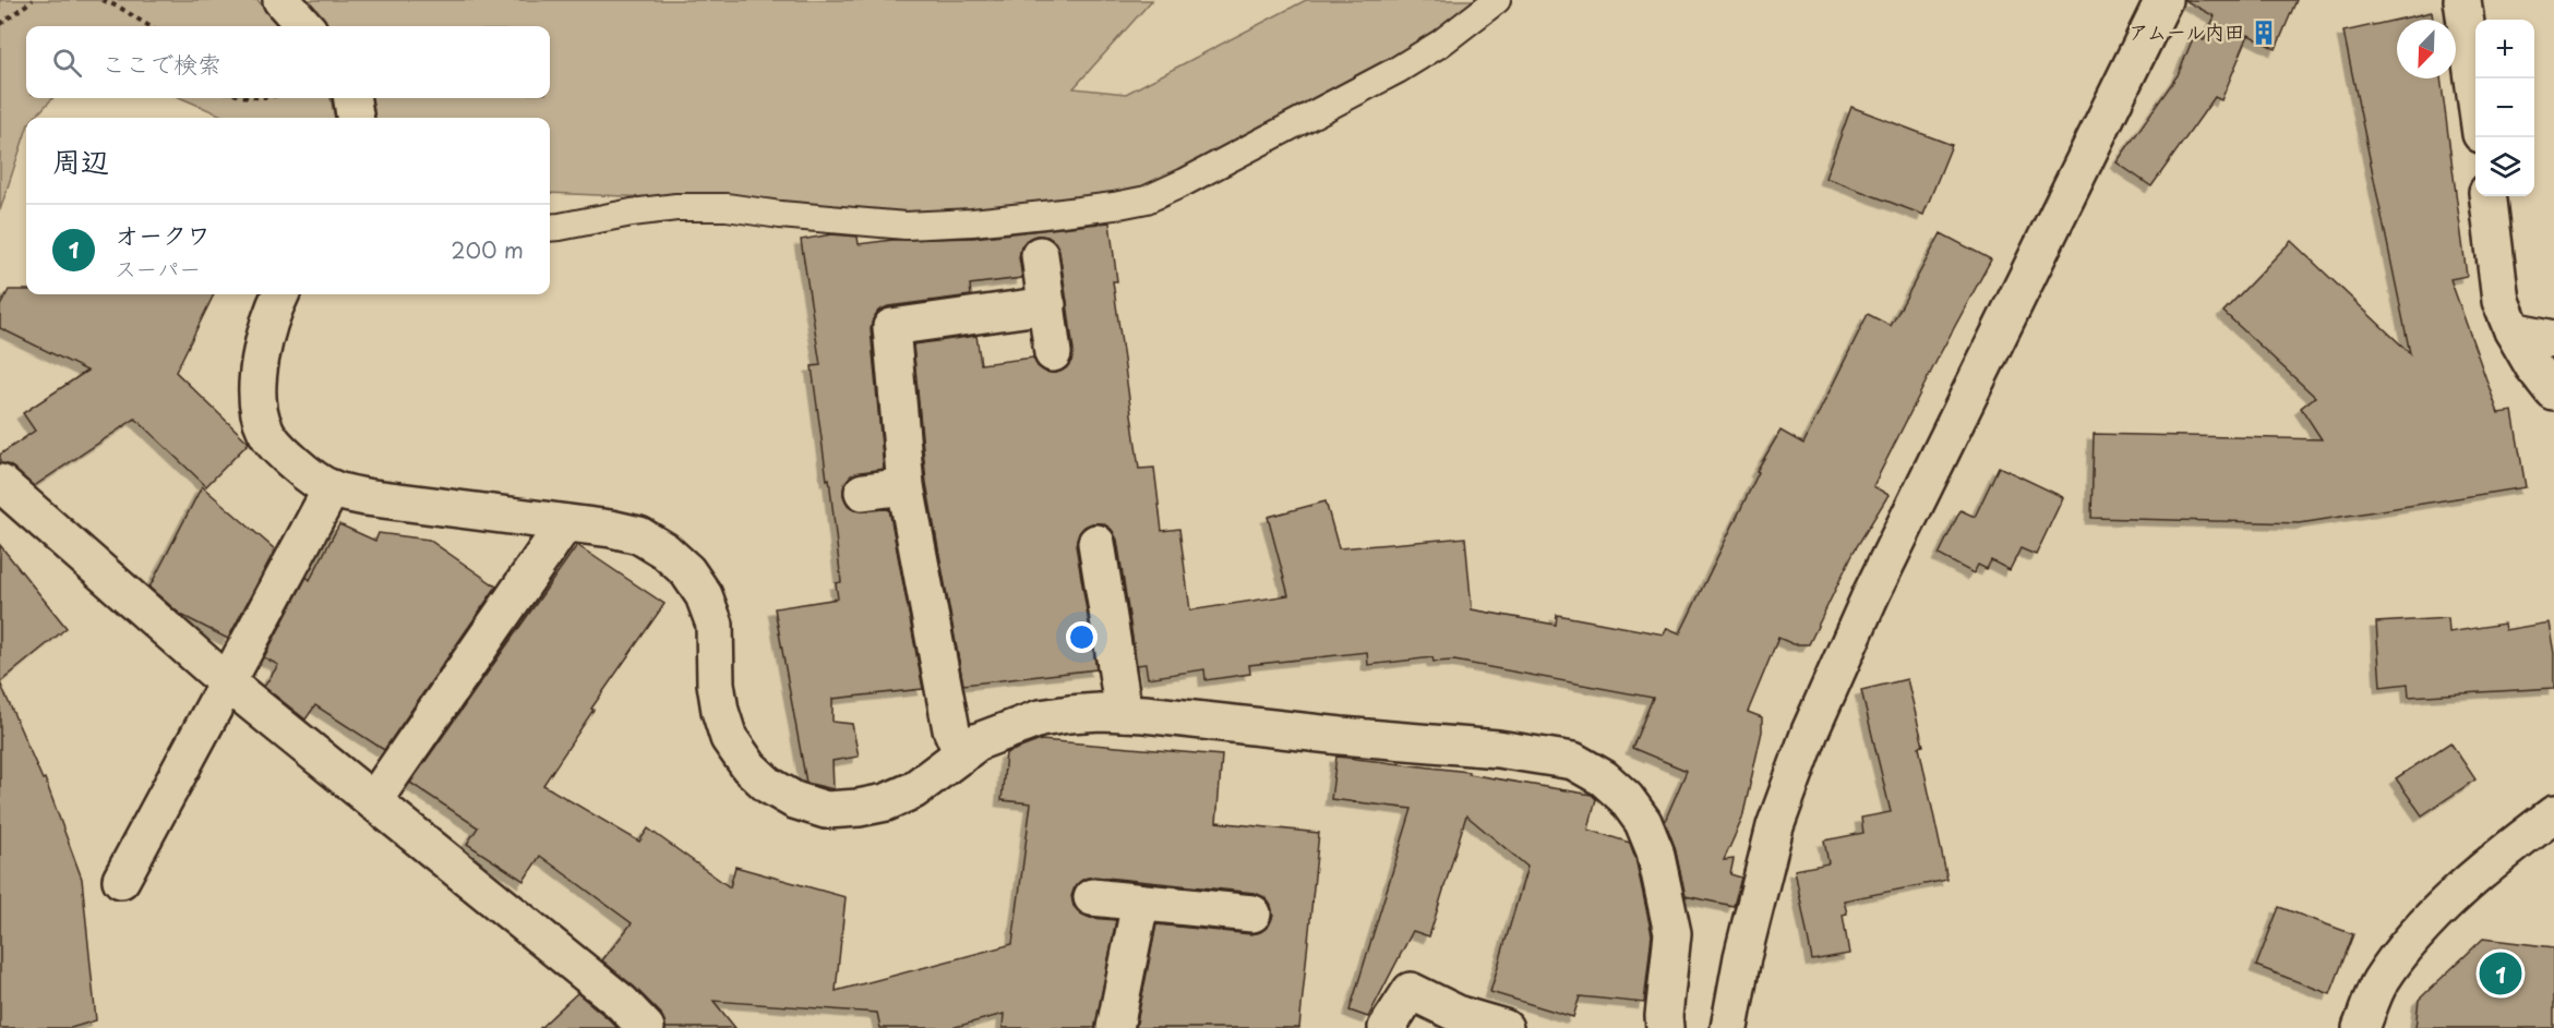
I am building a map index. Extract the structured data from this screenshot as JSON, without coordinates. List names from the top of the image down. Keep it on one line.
{"places":{"building":["アムール内田"]},"north":"bottom left","page":{"map_buttons":["+","−"],"search":"ここで検索","heading":"周辺","list":[{"mark":"1","name":"オークワ","note":"スーパー","value":"200 m"}],"pins":"1"}}
